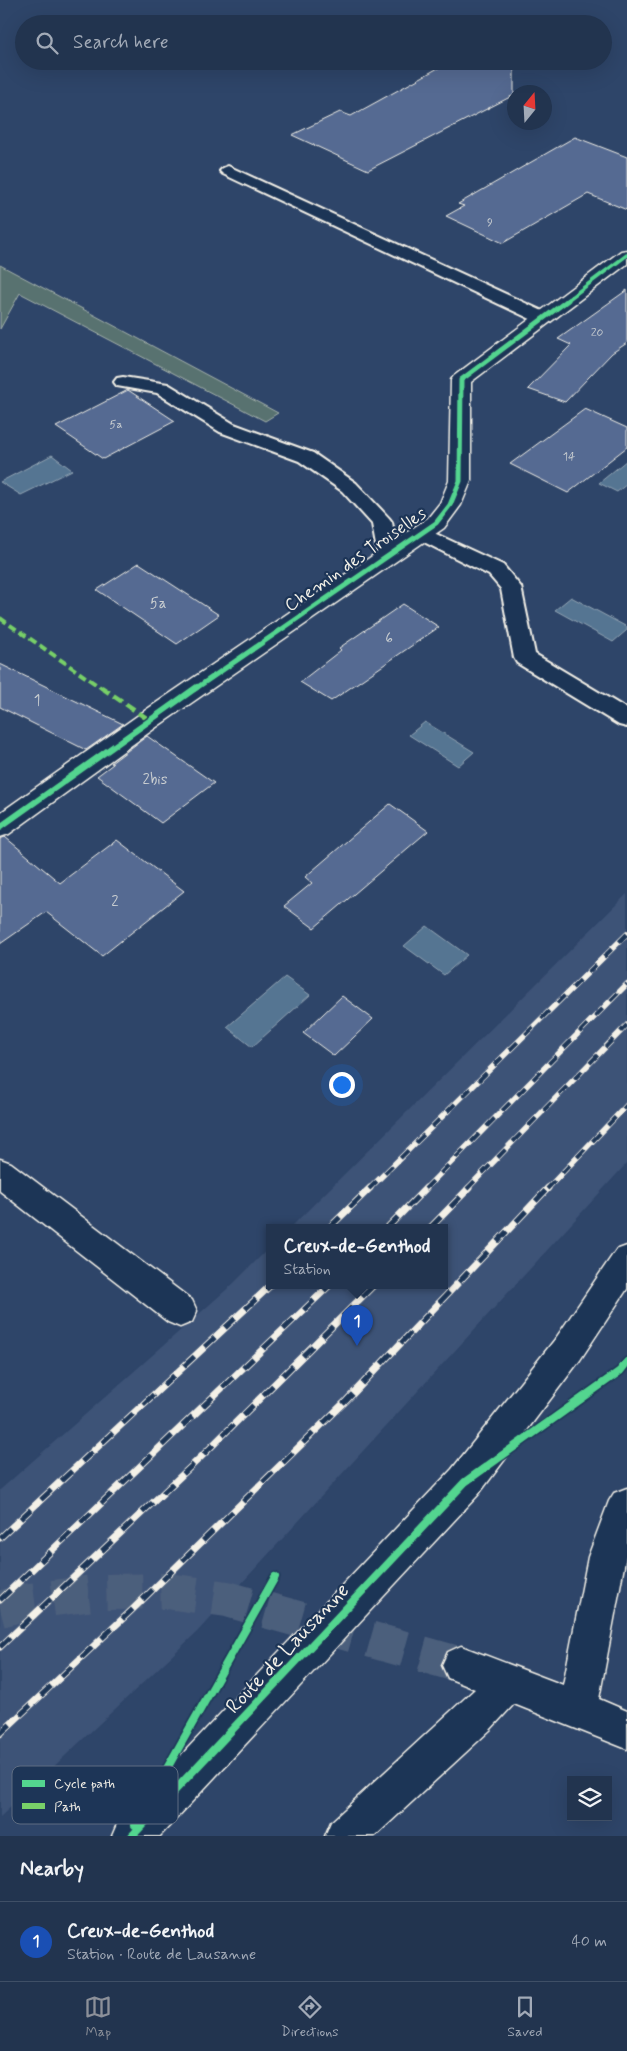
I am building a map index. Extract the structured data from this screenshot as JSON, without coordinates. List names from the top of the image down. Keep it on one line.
{"streets":{"street":["Chemin des Troiselles","Route de Lausanne"]},"house_numbers":["9","20","5a","14","5a","6","1","2bis","2"],"legend":["Cycle path","Path"],"north":"top","page":{"search":"Search here","popup":["Creux-de-Genthod","Station"],"pins":"1","heading":"Nearby","list":[{"mark":"1","name":"Creux-de-Genthod","note":"Station · Route de Lausanne","value":"40 m"}],"nav":["Map","Directions","Saved"]}}
